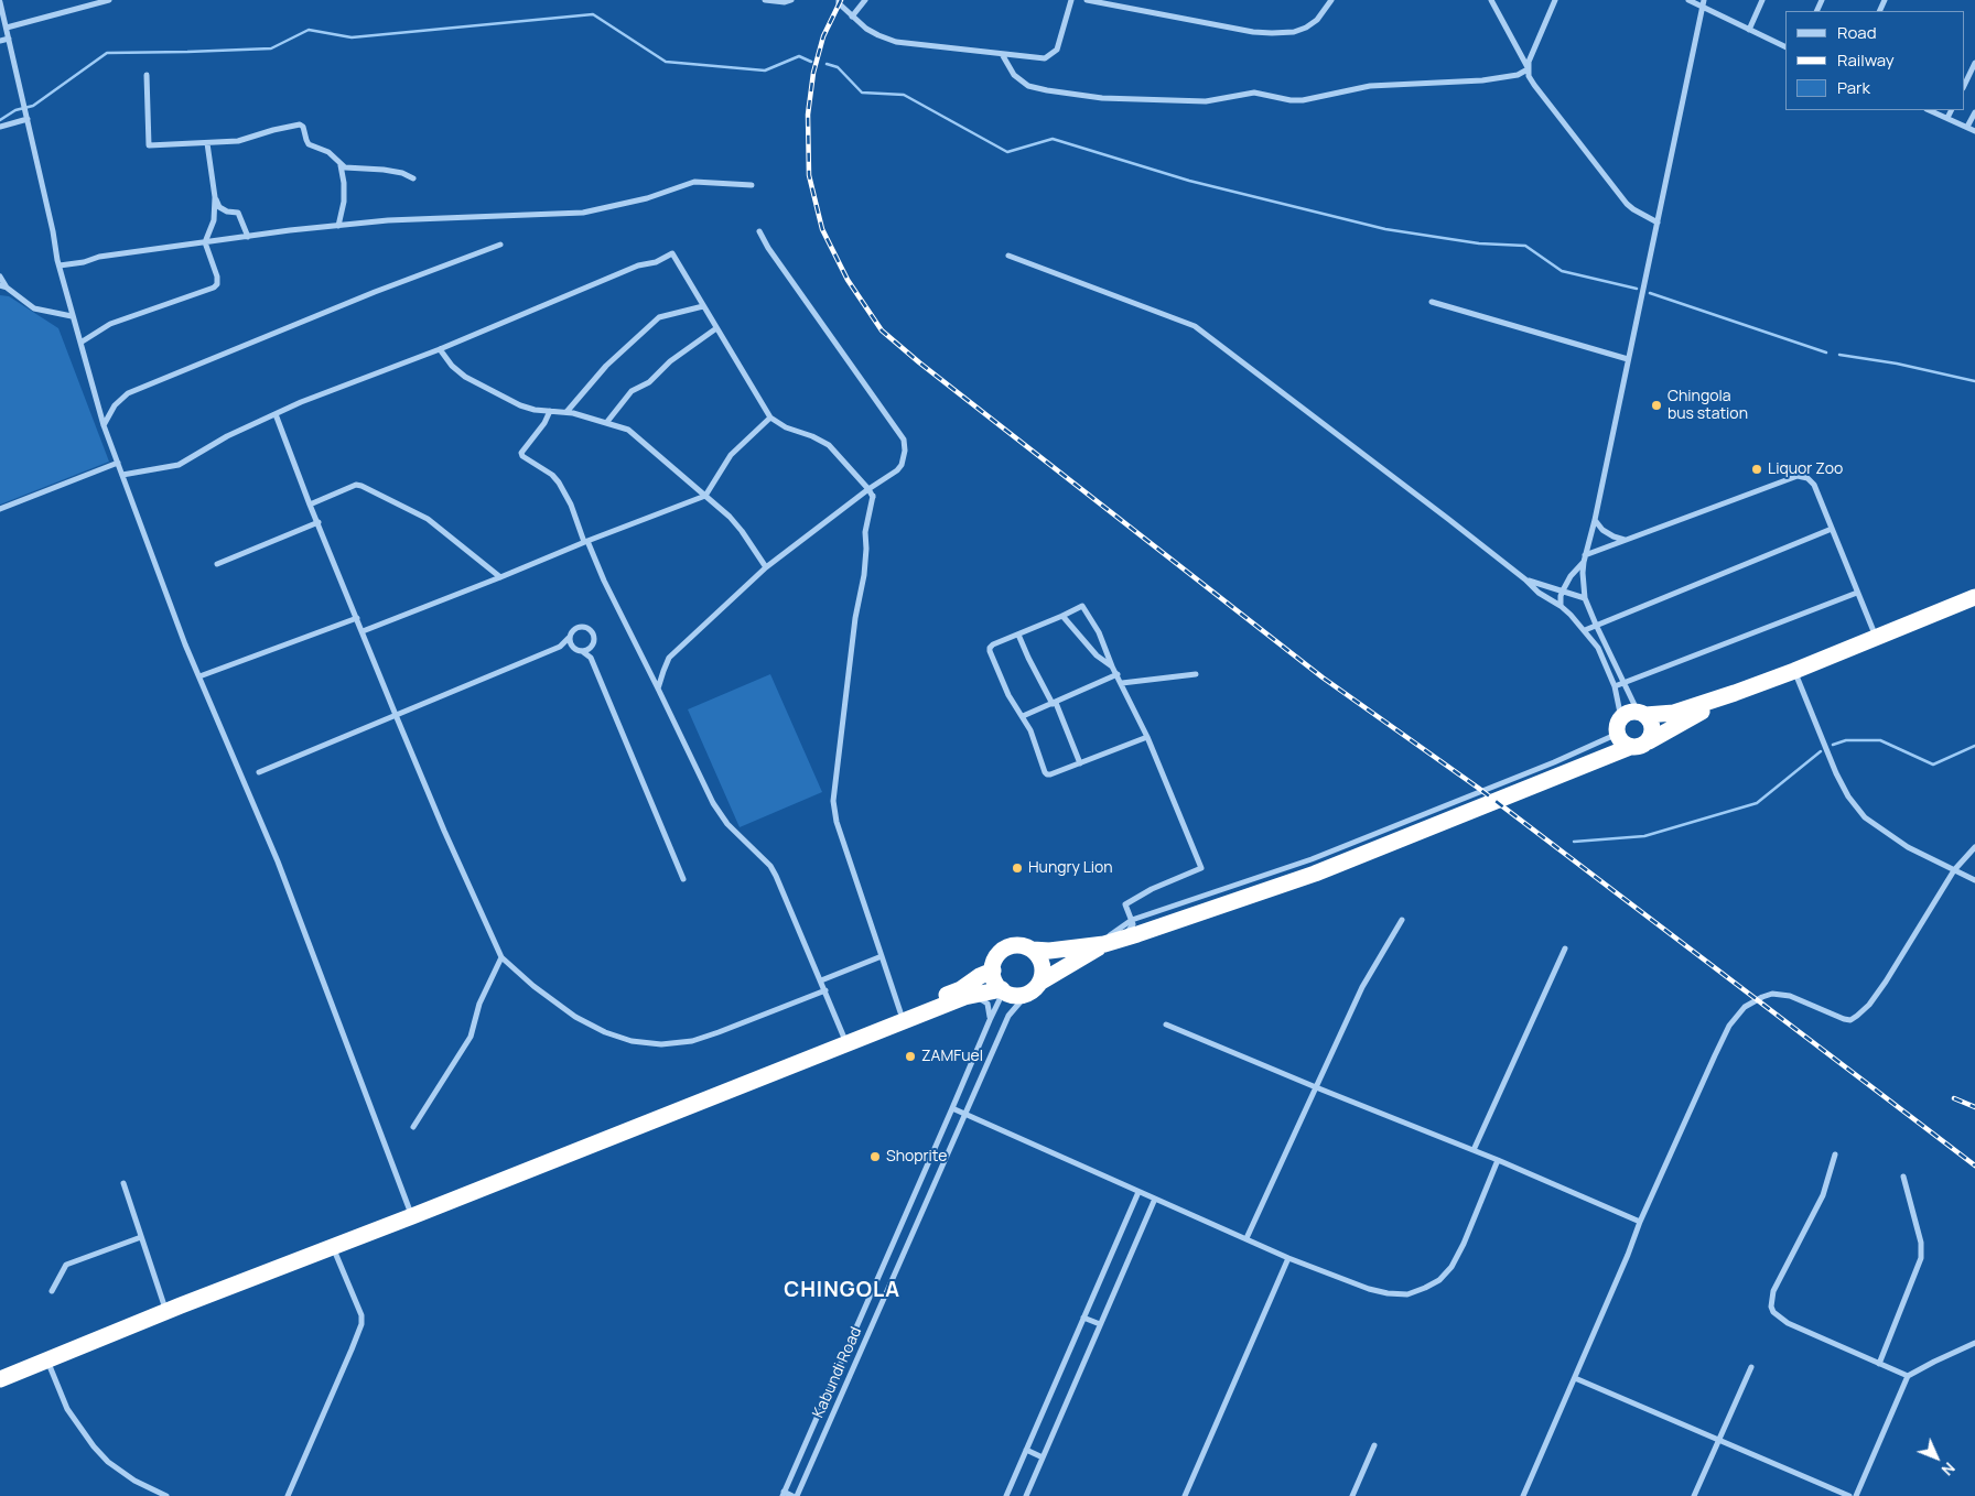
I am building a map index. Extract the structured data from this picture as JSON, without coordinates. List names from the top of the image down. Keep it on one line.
{"streets":{"street":["Kabundi Road"]},"districts":["CHINGOLA"],"places":["Chingola bus station","Liquor Zoo","Hungry Lion","ZAMFuel","Shoprite"],"legend":["Road","Railway","Park"],"north":"bottom right"}
